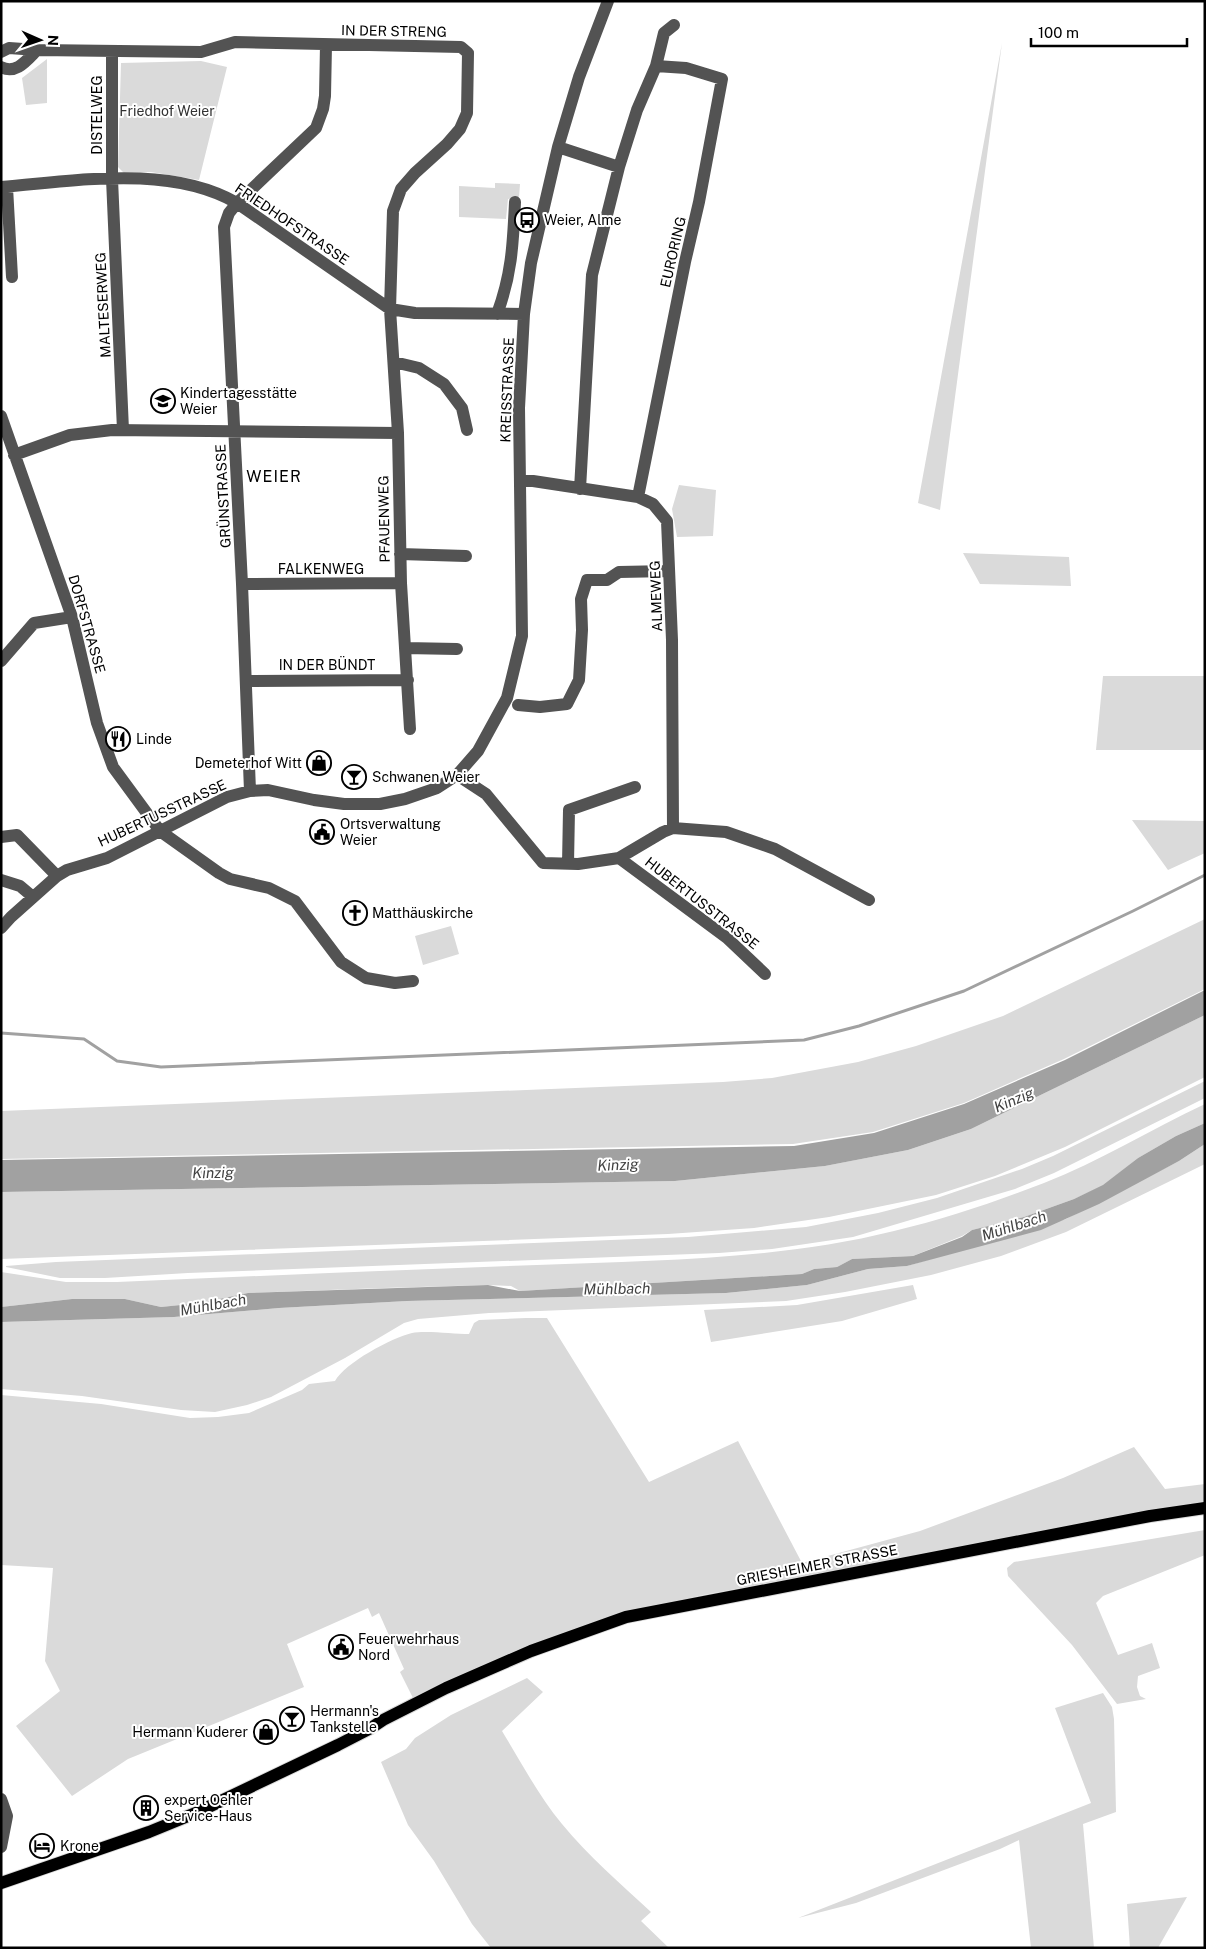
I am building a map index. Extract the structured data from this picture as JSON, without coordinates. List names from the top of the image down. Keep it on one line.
{"streets":{"main road":["GRIESHEIMER STRASSE"],"street":["IN DER STRENG","DISTELWEG","FRIEDHOFSTRASSE","EURORING","MALTESERWEG","KREISSTRASSE","GRÜNSTRASSE","PFAUENWEG","FALKENWEG","ALMEWEG","DORFSTRASSE","IN DER BÜNDT","HUBERTUSSTRASSE"]},"crossings":[["IN DER STRENG","DISTELWEG"],["IN DER STRENG","FRIEDHOFSTRASSE"],["IN DER STRENG","GRÜNSTRASSE"],["IN DER STRENG","PFAUENWEG"],["DISTELWEG","FRIEDHOFSTRASSE"],["DISTELWEG","MALTESERWEG"],["FRIEDHOFSTRASSE","MALTESERWEG"],["FRIEDHOFSTRASSE","KREISSTRASSE"],["FRIEDHOFSTRASSE","GRÜNSTRASSE"],["FRIEDHOFSTRASSE","PFAUENWEG"],["EURORING","ALMEWEG"],["KREISSTRASSE","ALMEWEG"],["KREISSTRASSE","HUBERTUSSTRASSE"],["GRÜNSTRASSE","FALKENWEG"],["GRÜNSTRASSE","IN DER BÜNDT"],["GRÜNSTRASSE","HUBERTUSSTRASSE"],["PFAUENWEG","FALKENWEG"],["PFAUENWEG","IN DER BÜNDT"],["ALMEWEG","HUBERTUSSTRASSE"],["DORFSTRASSE","HUBERTUSSTRASSE"]],"districts":["WEIER"],"water":["Kinzig","Mühlbach"],"parks":["Friedhof Weier"],"places":{"bus stop":["Weier, Alme"],"school or university":["Kindertagesstätte Weier"],"restaurant":["Linde"],"shop":["Demeterhof Witt","Hermann Kuderer"],"bar":["Schwanen Weier","Hermann's Tankstelle"],"public building":["Ortsverwaltung Weier","Feuerwehrhaus Nord"],"church":["Matthäuskirche"],"building":["expert Oehler Service-Haus"],"hotel":["Krone"]},"scale_bar":"100 m","north":"right"}
